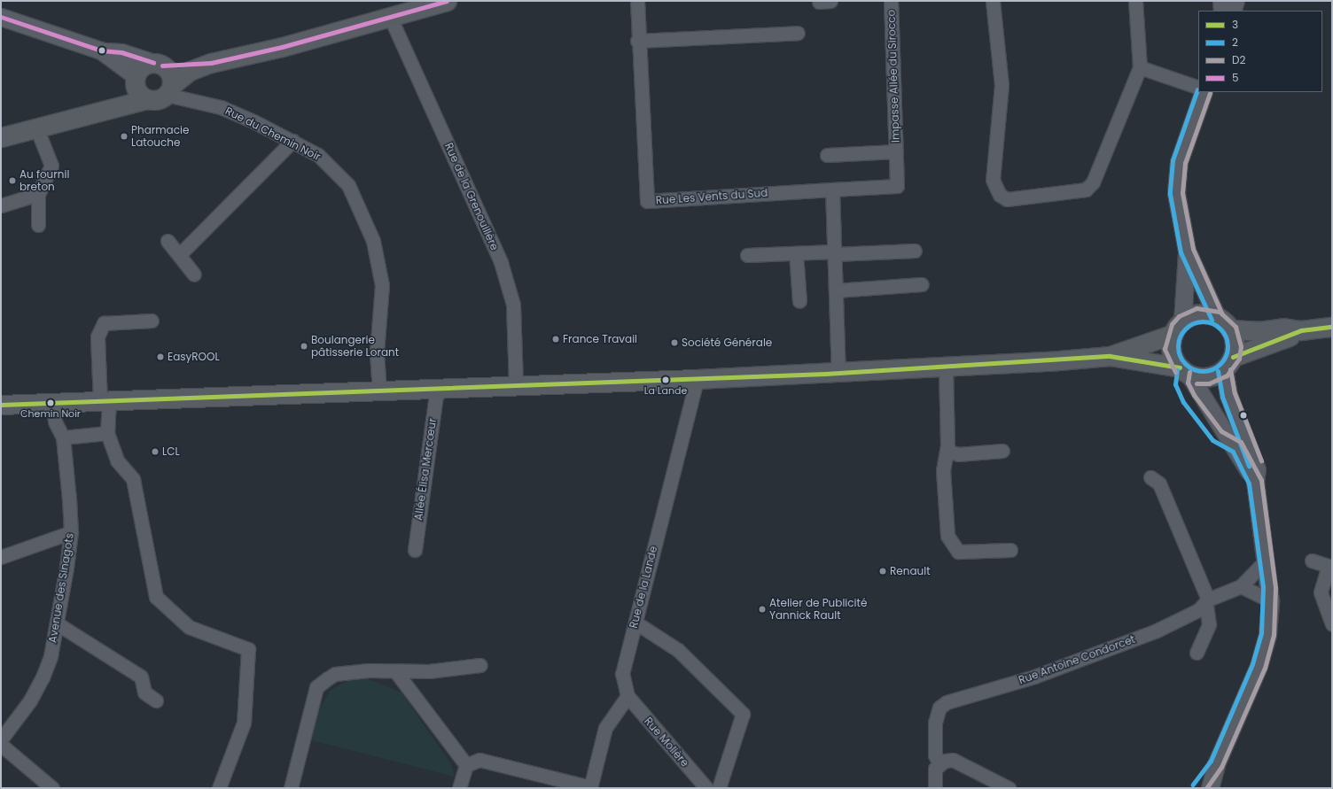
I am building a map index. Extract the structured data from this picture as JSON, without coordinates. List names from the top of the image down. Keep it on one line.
{"streets":{"street":["Impasse Allée du Sirocco","Rue du Chemin Noir","Rue de la Grenouillère","Rue Les Vents du Sud","Allée Élisa Mercœur","Rue de la Lande","Avenue des Sinagots","Rue Antoine Condorcet","Rue Molière"]},"crossings":[["Impasse Allée du Sirocco","Rue Les Vents du Sud"],["Rue de la Lande","Rue Molière"]],"places":["Pharmacie Latouche","Au fournil breton","France Travail","Société Générale","Boulangerie pâtisserie Lorant","EasyROOL","La Lande","Chemin Noir","LCL","Renault","Atelier de Publicité Yannick Rault"],"lines":["transit line 5","transit line 2","transit line D2","transit line 3"],"legend":["3","2","D2","5"]}
